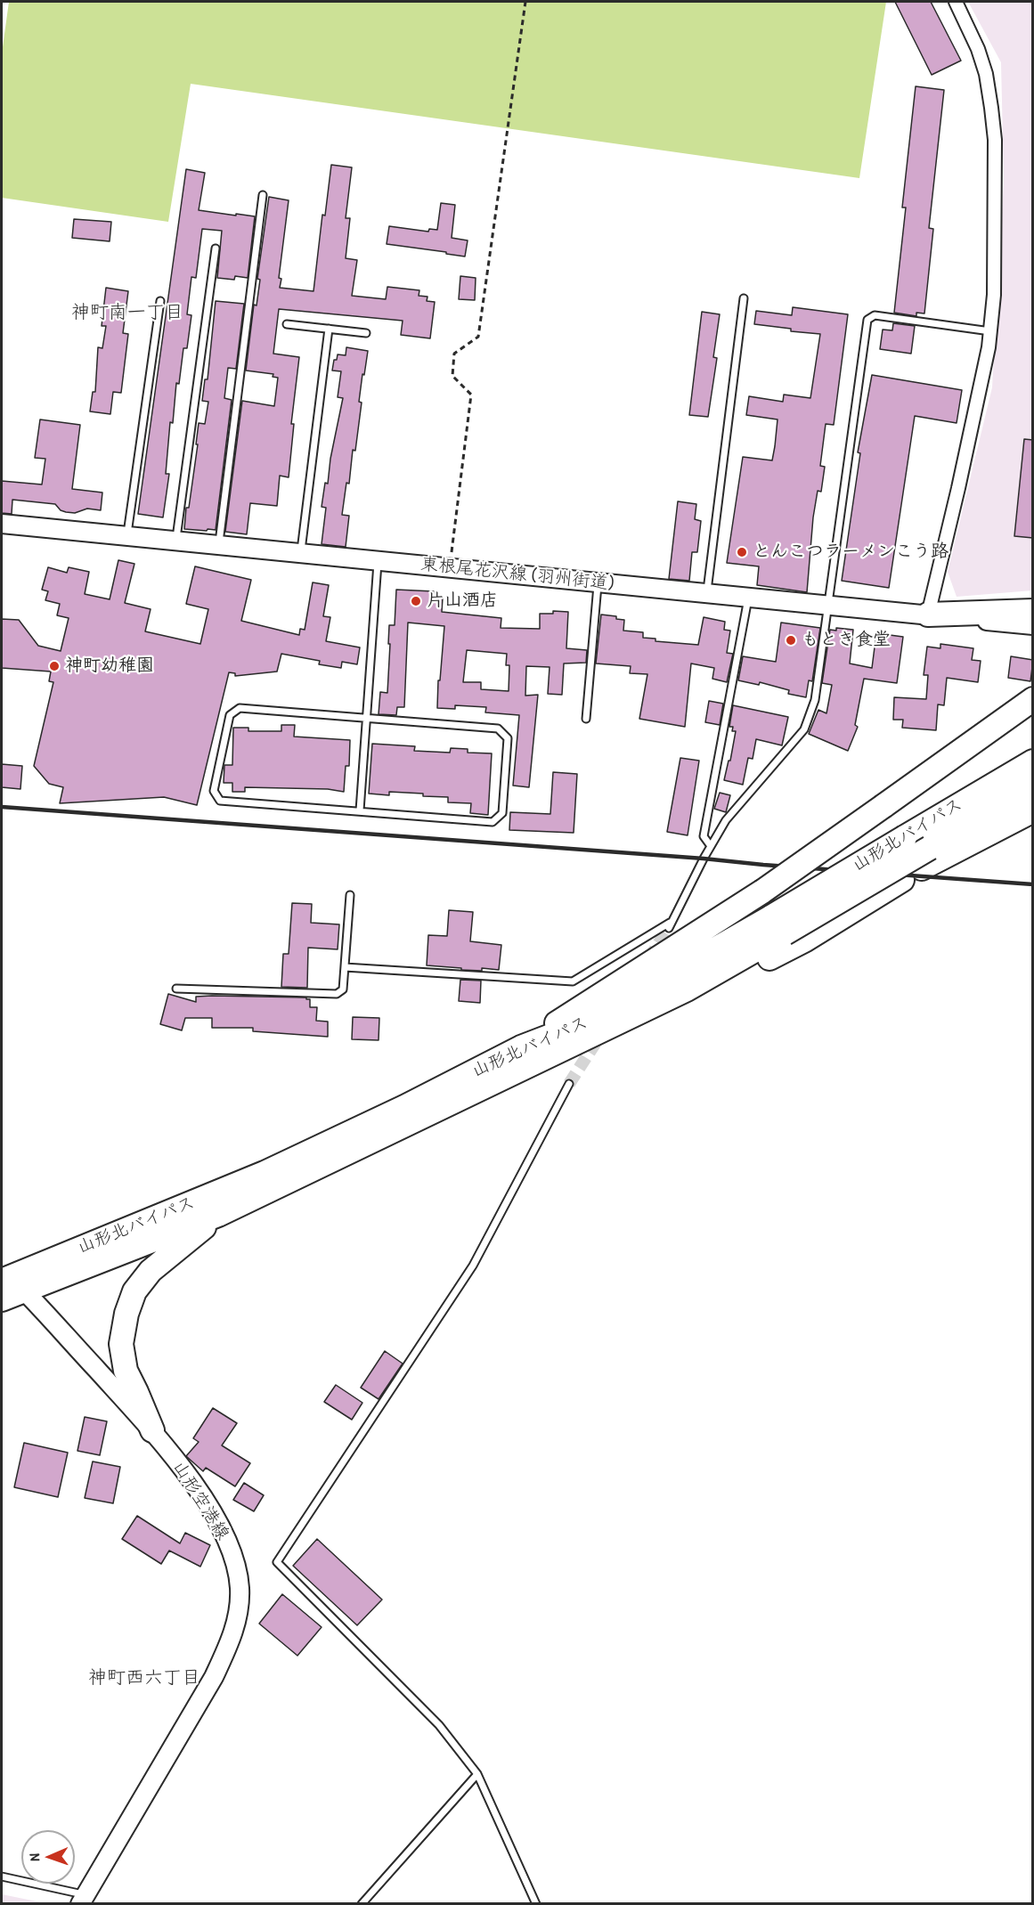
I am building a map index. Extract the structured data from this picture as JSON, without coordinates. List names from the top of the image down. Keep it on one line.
{"streets":{"highway":["山形北バイパス"],"main road":["東根尾花沢線 (羽州街道)","山形空港線"]},"crossings":[["山形北バイパス","山形空港線"]],"districts":["神町南一丁目","神町西六丁目"],"places":["とんこつラーメンこう路","片山酒店","もとき食堂","神町幼稚園"],"north":"left"}
